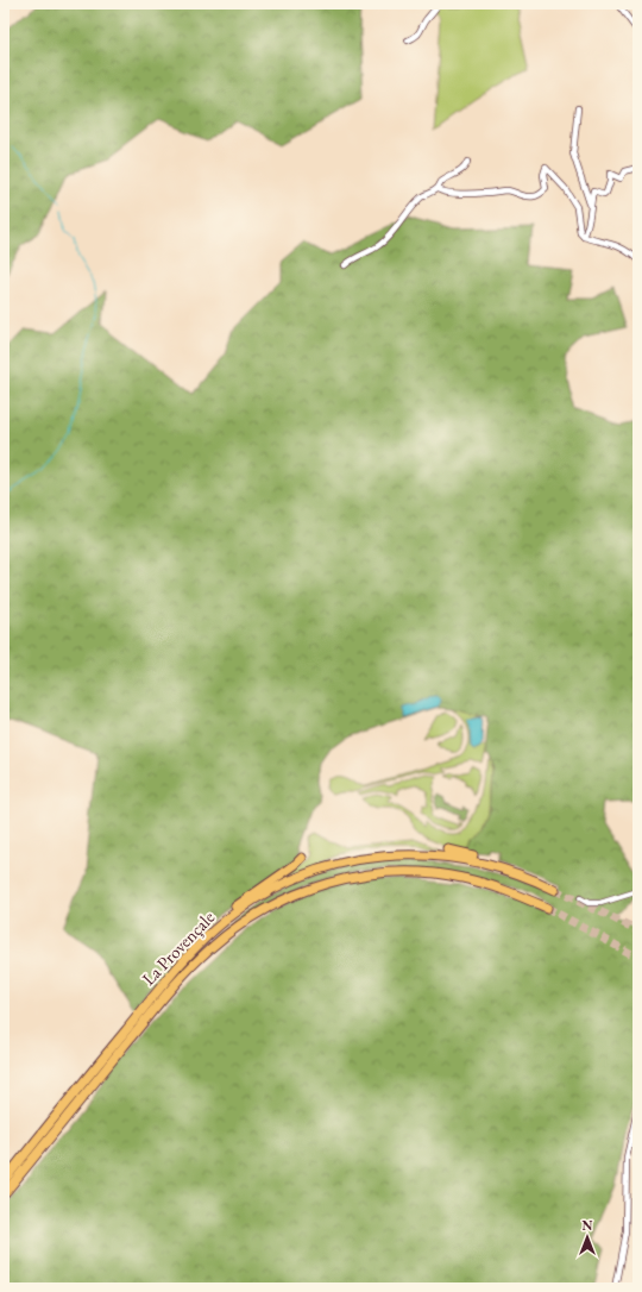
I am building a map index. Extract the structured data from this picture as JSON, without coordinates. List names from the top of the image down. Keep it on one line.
{"streets":{"highway":["La Provençale"]},"north":"top"}
